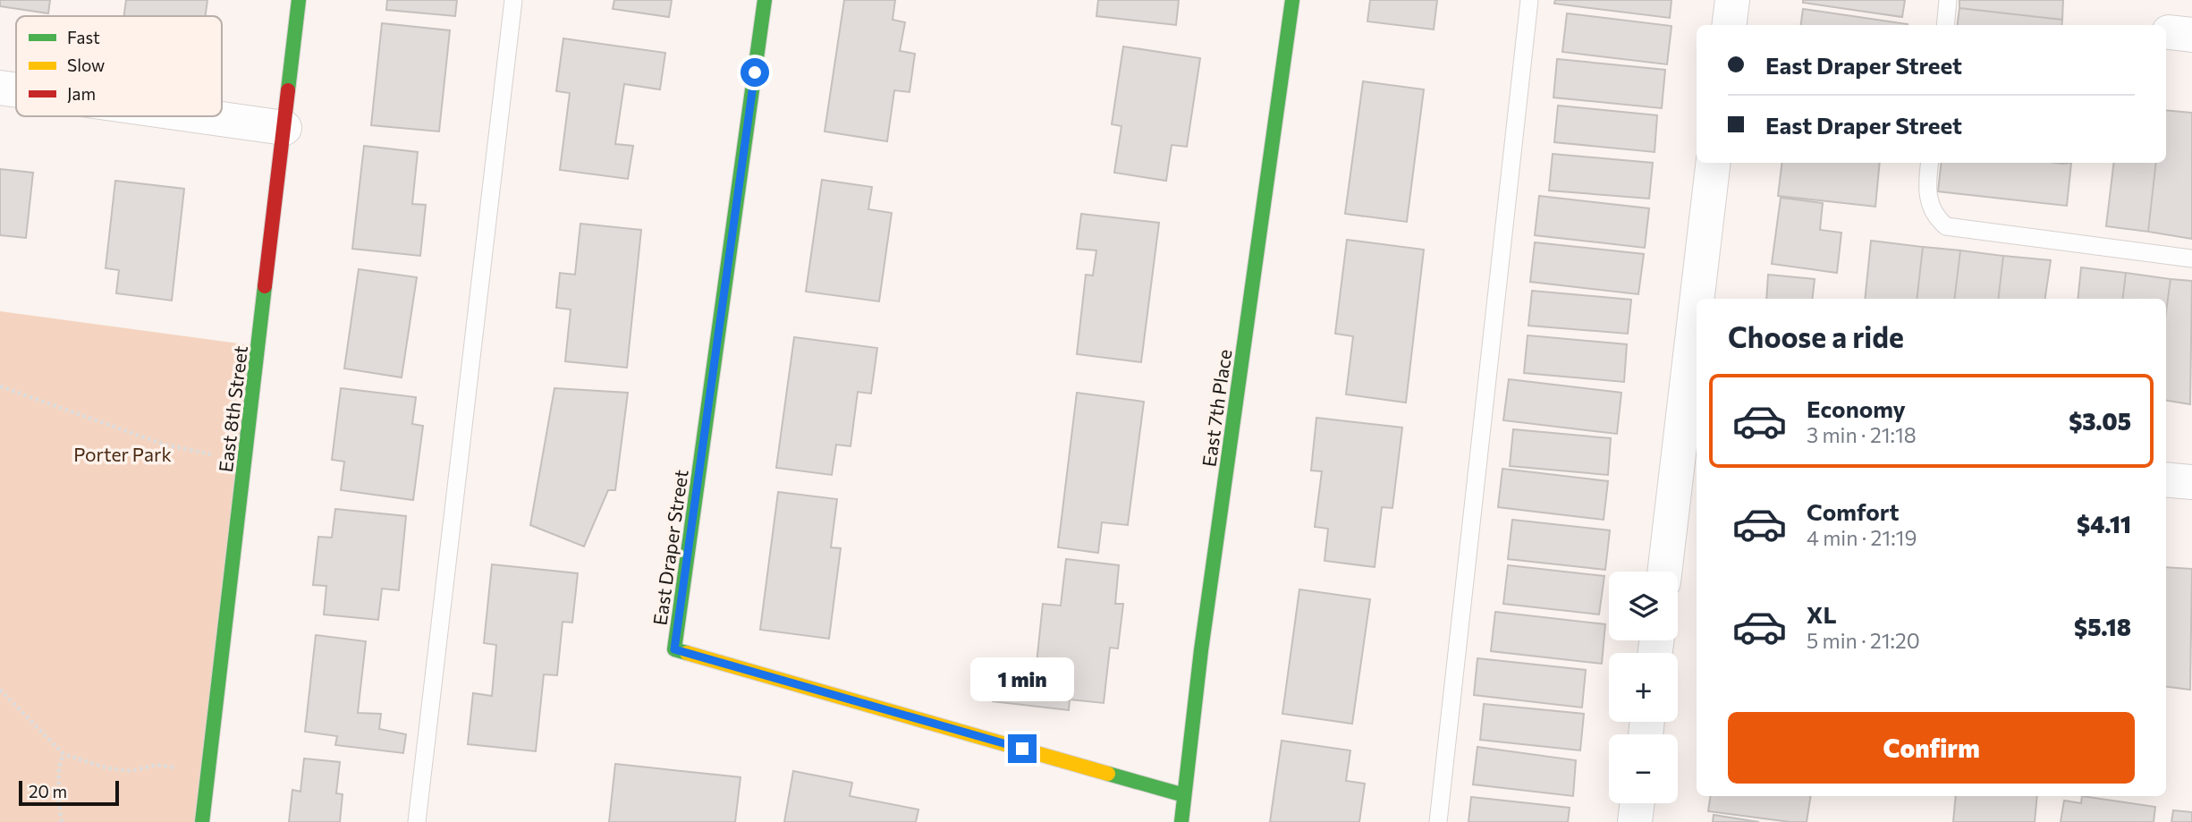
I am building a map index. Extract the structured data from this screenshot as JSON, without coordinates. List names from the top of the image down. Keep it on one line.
{"streets":{"street":["East 7th Place","East 8th Street","East Draper Street"]},"crossings":[["East 7th Place","East Draper Street"]],"parks":["Porter Park"],"legend":["Fast","Slow","Jam"],"scale_bar":"20 m","page":{"banner":["East Draper Street","East Draper Street"],"heading":"Choose a ride","list":[{"name":"Economy","note":"3 min · 21:18","value":"$3.05"},{"name":"Comfort","note":"4 min · 21:19","value":"$4.11"},{"name":"XL","note":"5 min · 21:20","value":"$5.18"}],"map_buttons":["+","−"],"bubble":"1 min","buttons":"Confirm","scale":"20 m"}}
